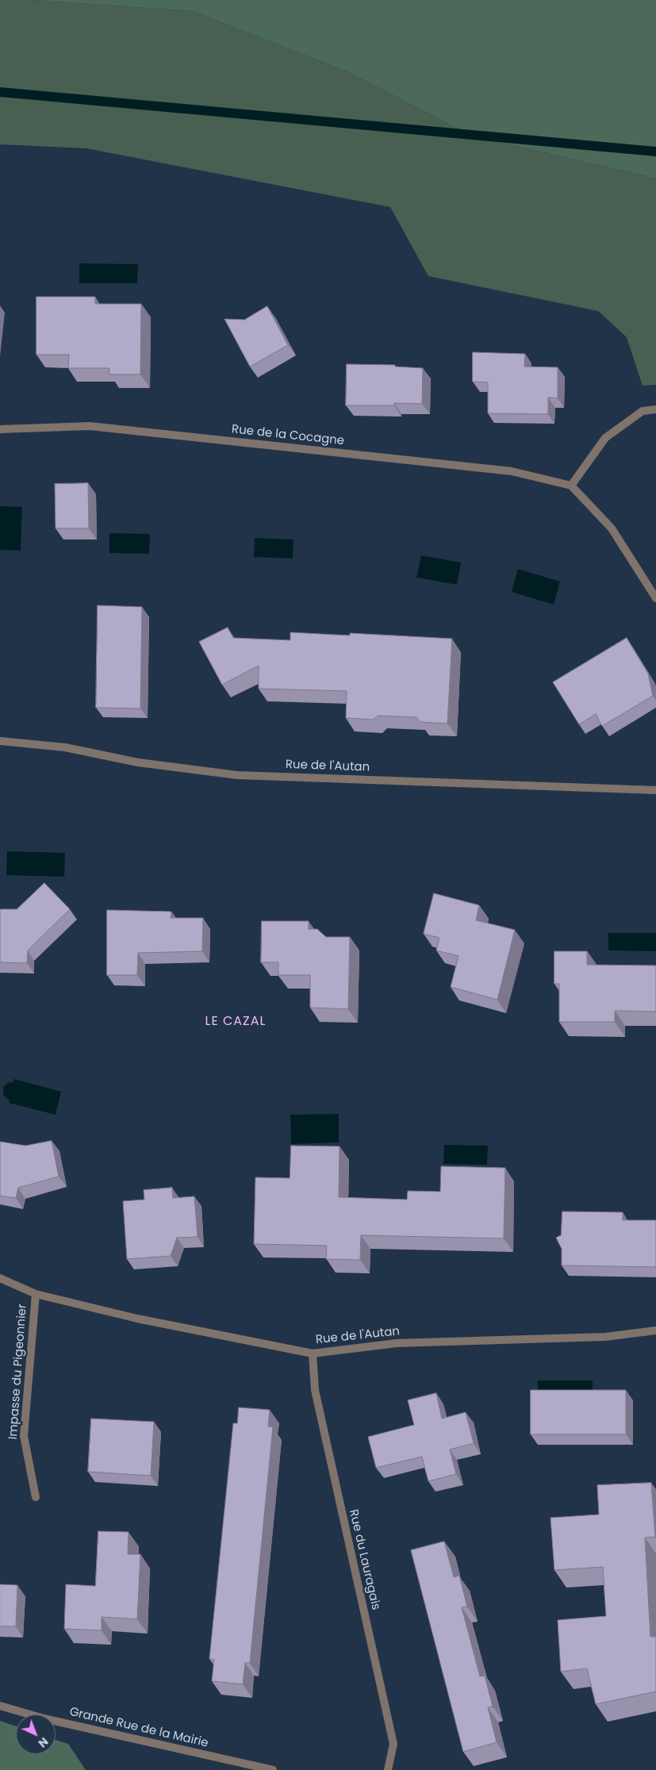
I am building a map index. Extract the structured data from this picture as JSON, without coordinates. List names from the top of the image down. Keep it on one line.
{"streets":{"street":["Rue de la Cocagne","Rue de l'Autan","Impasse du Pigeonnier","Rue du Lauragais","Grande Rue de la Mairie"]},"crossings":[["Rue de l'Autan","Impasse du Pigeonnier"],["Rue de l'Autan","Rue du Lauragais"]],"districts":["LE CAZAL"],"north":"bottom right"}
